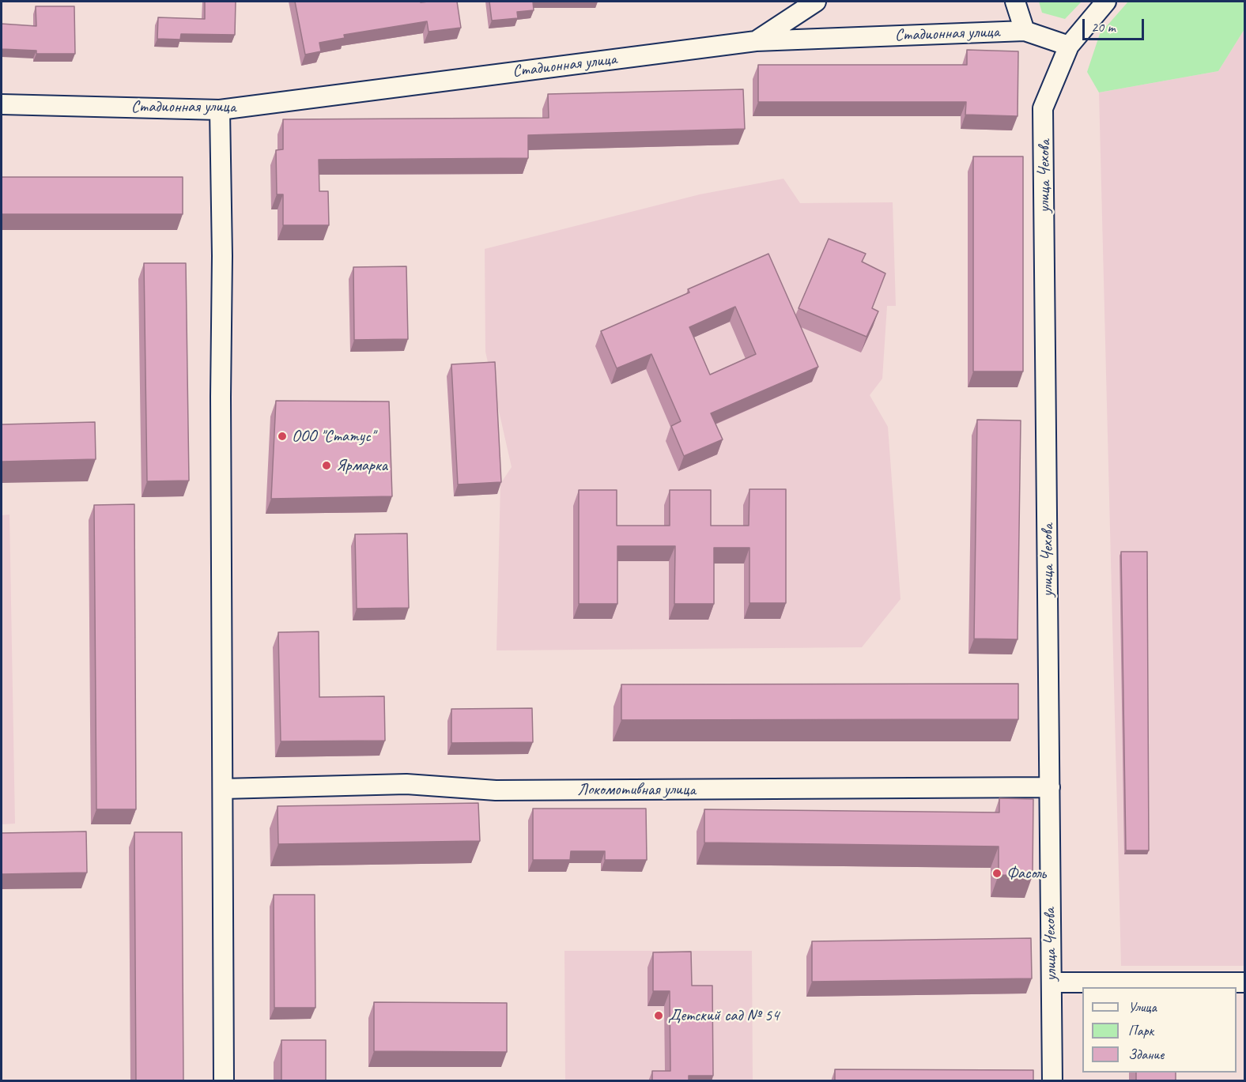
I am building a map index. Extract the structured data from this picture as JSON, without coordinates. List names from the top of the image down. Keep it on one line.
{"streets":{"street":["Стадионная улица","улица Чехова","Локомотивная улица"]},"crossings":[["Стадионная улица","улица Чехова"],["улица Чехова","Локомотивная улица"]],"places":["ООО \"Статус\"","Ярмарка","Фасоль","Детский сад № 54"],"legend":["Улица","Парк","Здание"],"scale_bar":"20 m"}
